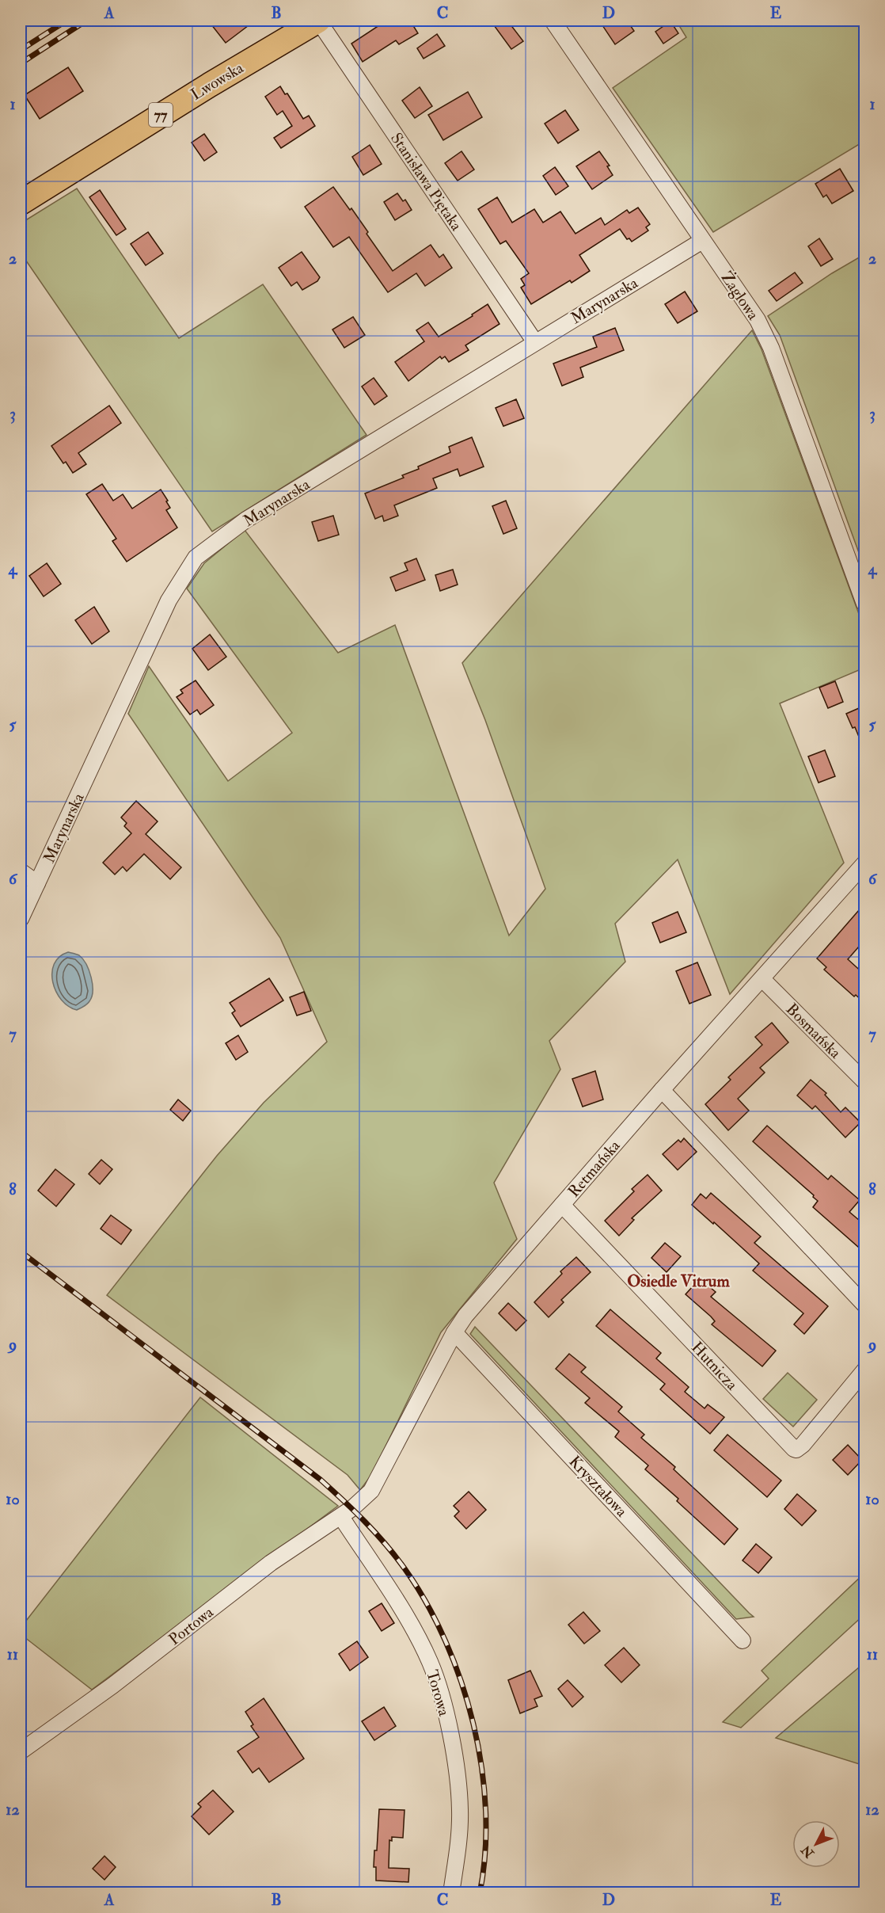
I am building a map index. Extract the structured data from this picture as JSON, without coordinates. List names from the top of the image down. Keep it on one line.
{"streets":{"main road":["Lwowska","77"],"street":["Stanisława Piętaka","Żaglowa","Marynarska","Bosmańska","Retmańska","Hutnicza","Kryształowa","Portowa","Torowa"]},"crossings":[["Lwowska","Stanisława Piętaka"],["Stanisława Piętaka","Marynarska"],["Żaglowa","Marynarska"],["Bosmańska","Retmańska"],["Retmańska","Hutnicza"],["Retmańska","Kryształowa"],["Retmańska","Portowa"],["Portowa","Torowa"]],"districts":["Osiedle Vitrum"],"north":"bottom left","grid":{"columns":["A","B","C","D","E"],"rows":["1","2","3","4","5","6","7","8","9","10","11","12"]}}
